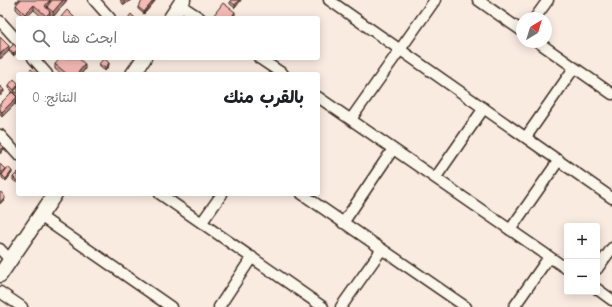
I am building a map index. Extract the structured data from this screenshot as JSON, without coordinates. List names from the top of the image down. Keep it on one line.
{"north":"top right","page":{"search":"ابحث هنا","heading":["بالقرب منك","النتائج: 0"],"map_buttons":["+","−"]}}
